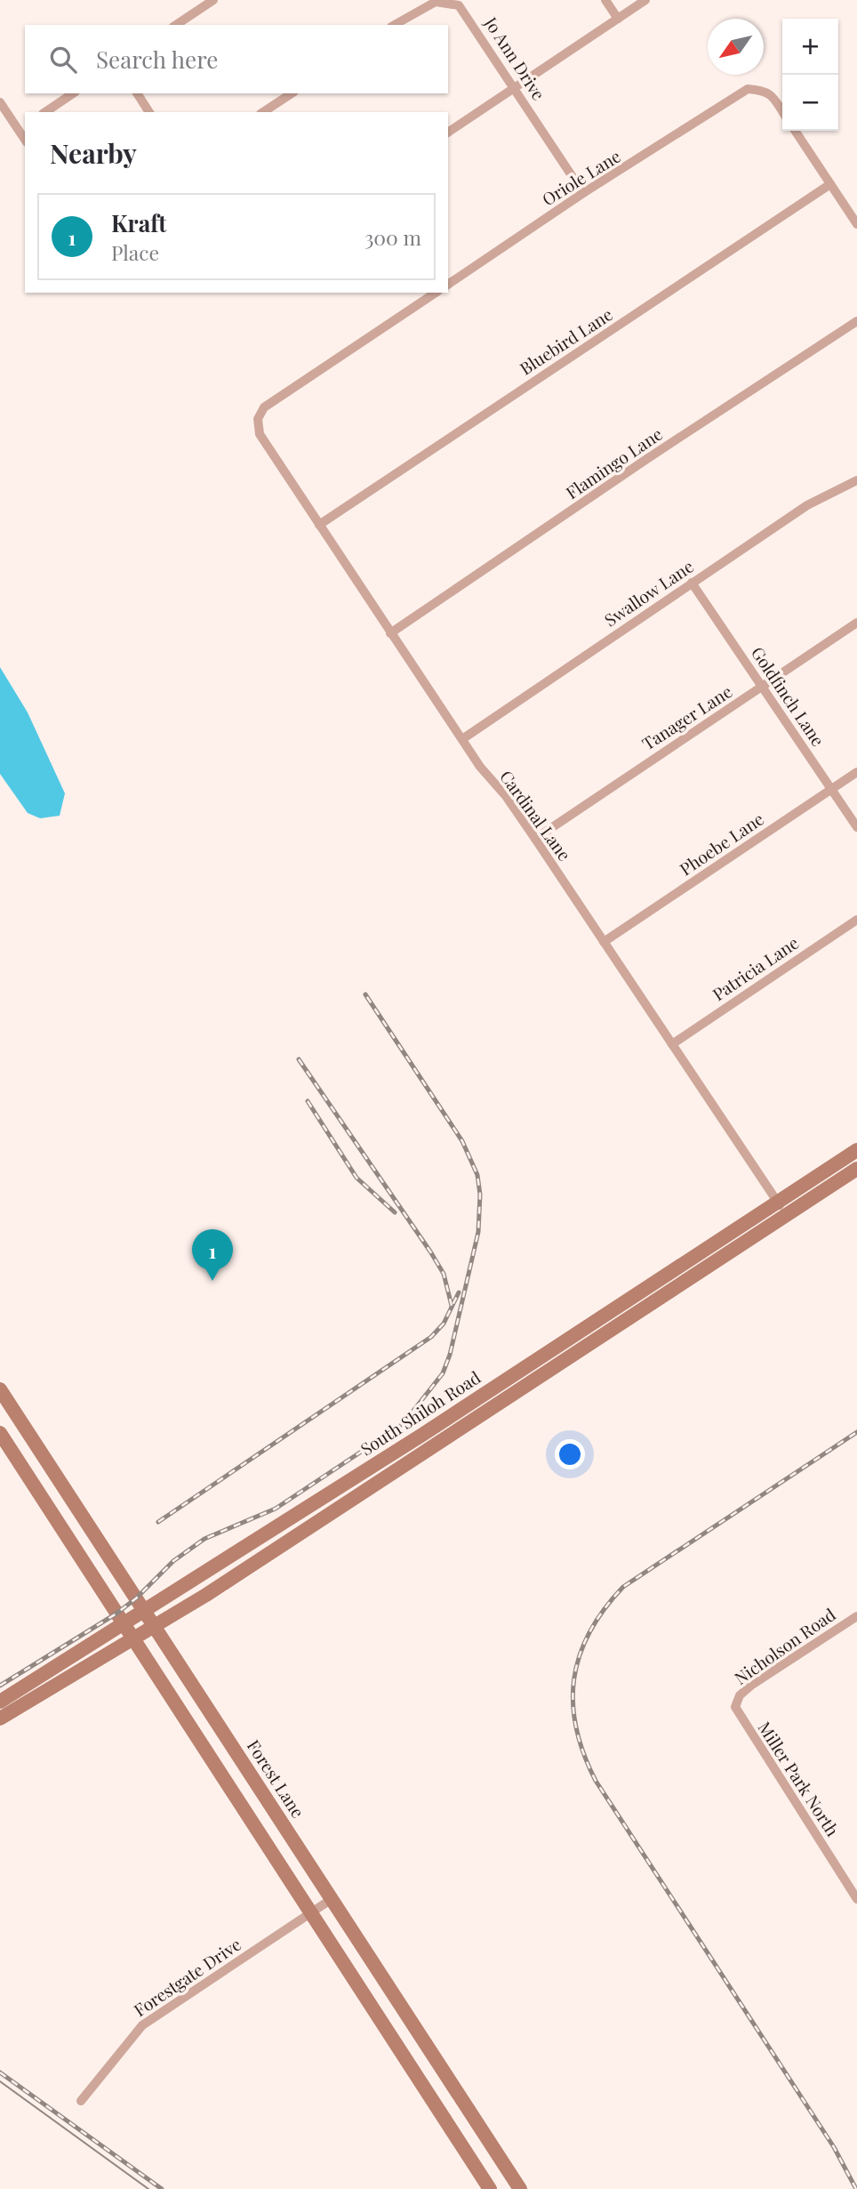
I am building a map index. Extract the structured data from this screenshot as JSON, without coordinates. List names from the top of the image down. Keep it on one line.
{"streets":{"main road":["South Shiloh Road","Forest Lane"],"street":["Jo Ann Drive","Oriole Lane","Bluebird Lane","Flamingo Lane","Swallow Lane","Goldfinch Lane","Tanager Lane","Cardinal Lane","Phoebe Lane","Patricia Lane","Nicholson Road","Miller Park North","Forestgate Drive"]},"crossings":[["Jo Ann Drive","Oriole Lane"],["Bluebird Lane","Cardinal Lane"],["Flamingo Lane","Cardinal Lane"],["Swallow Lane","Goldfinch Lane"],["Swallow Lane","Cardinal Lane"],["Goldfinch Lane","Tanager Lane"],["Goldfinch Lane","Phoebe Lane"],["Tanager Lane","Cardinal Lane"],["Cardinal Lane","Phoebe Lane"],["Cardinal Lane","Patricia Lane"],["Cardinal Lane","South Shiloh Road"],["South Shiloh Road","Forest Lane"],["Nicholson Road","Miller Park North"],["Forest Lane","Forestgate Drive"]],"north":"bottom left","page":{"map_buttons":["+","−"],"search":"Search here","heading":"Nearby","list":[{"mark":"1","name":"Kraft","note":"Place","value":"300 m"}],"pins":"1"}}
